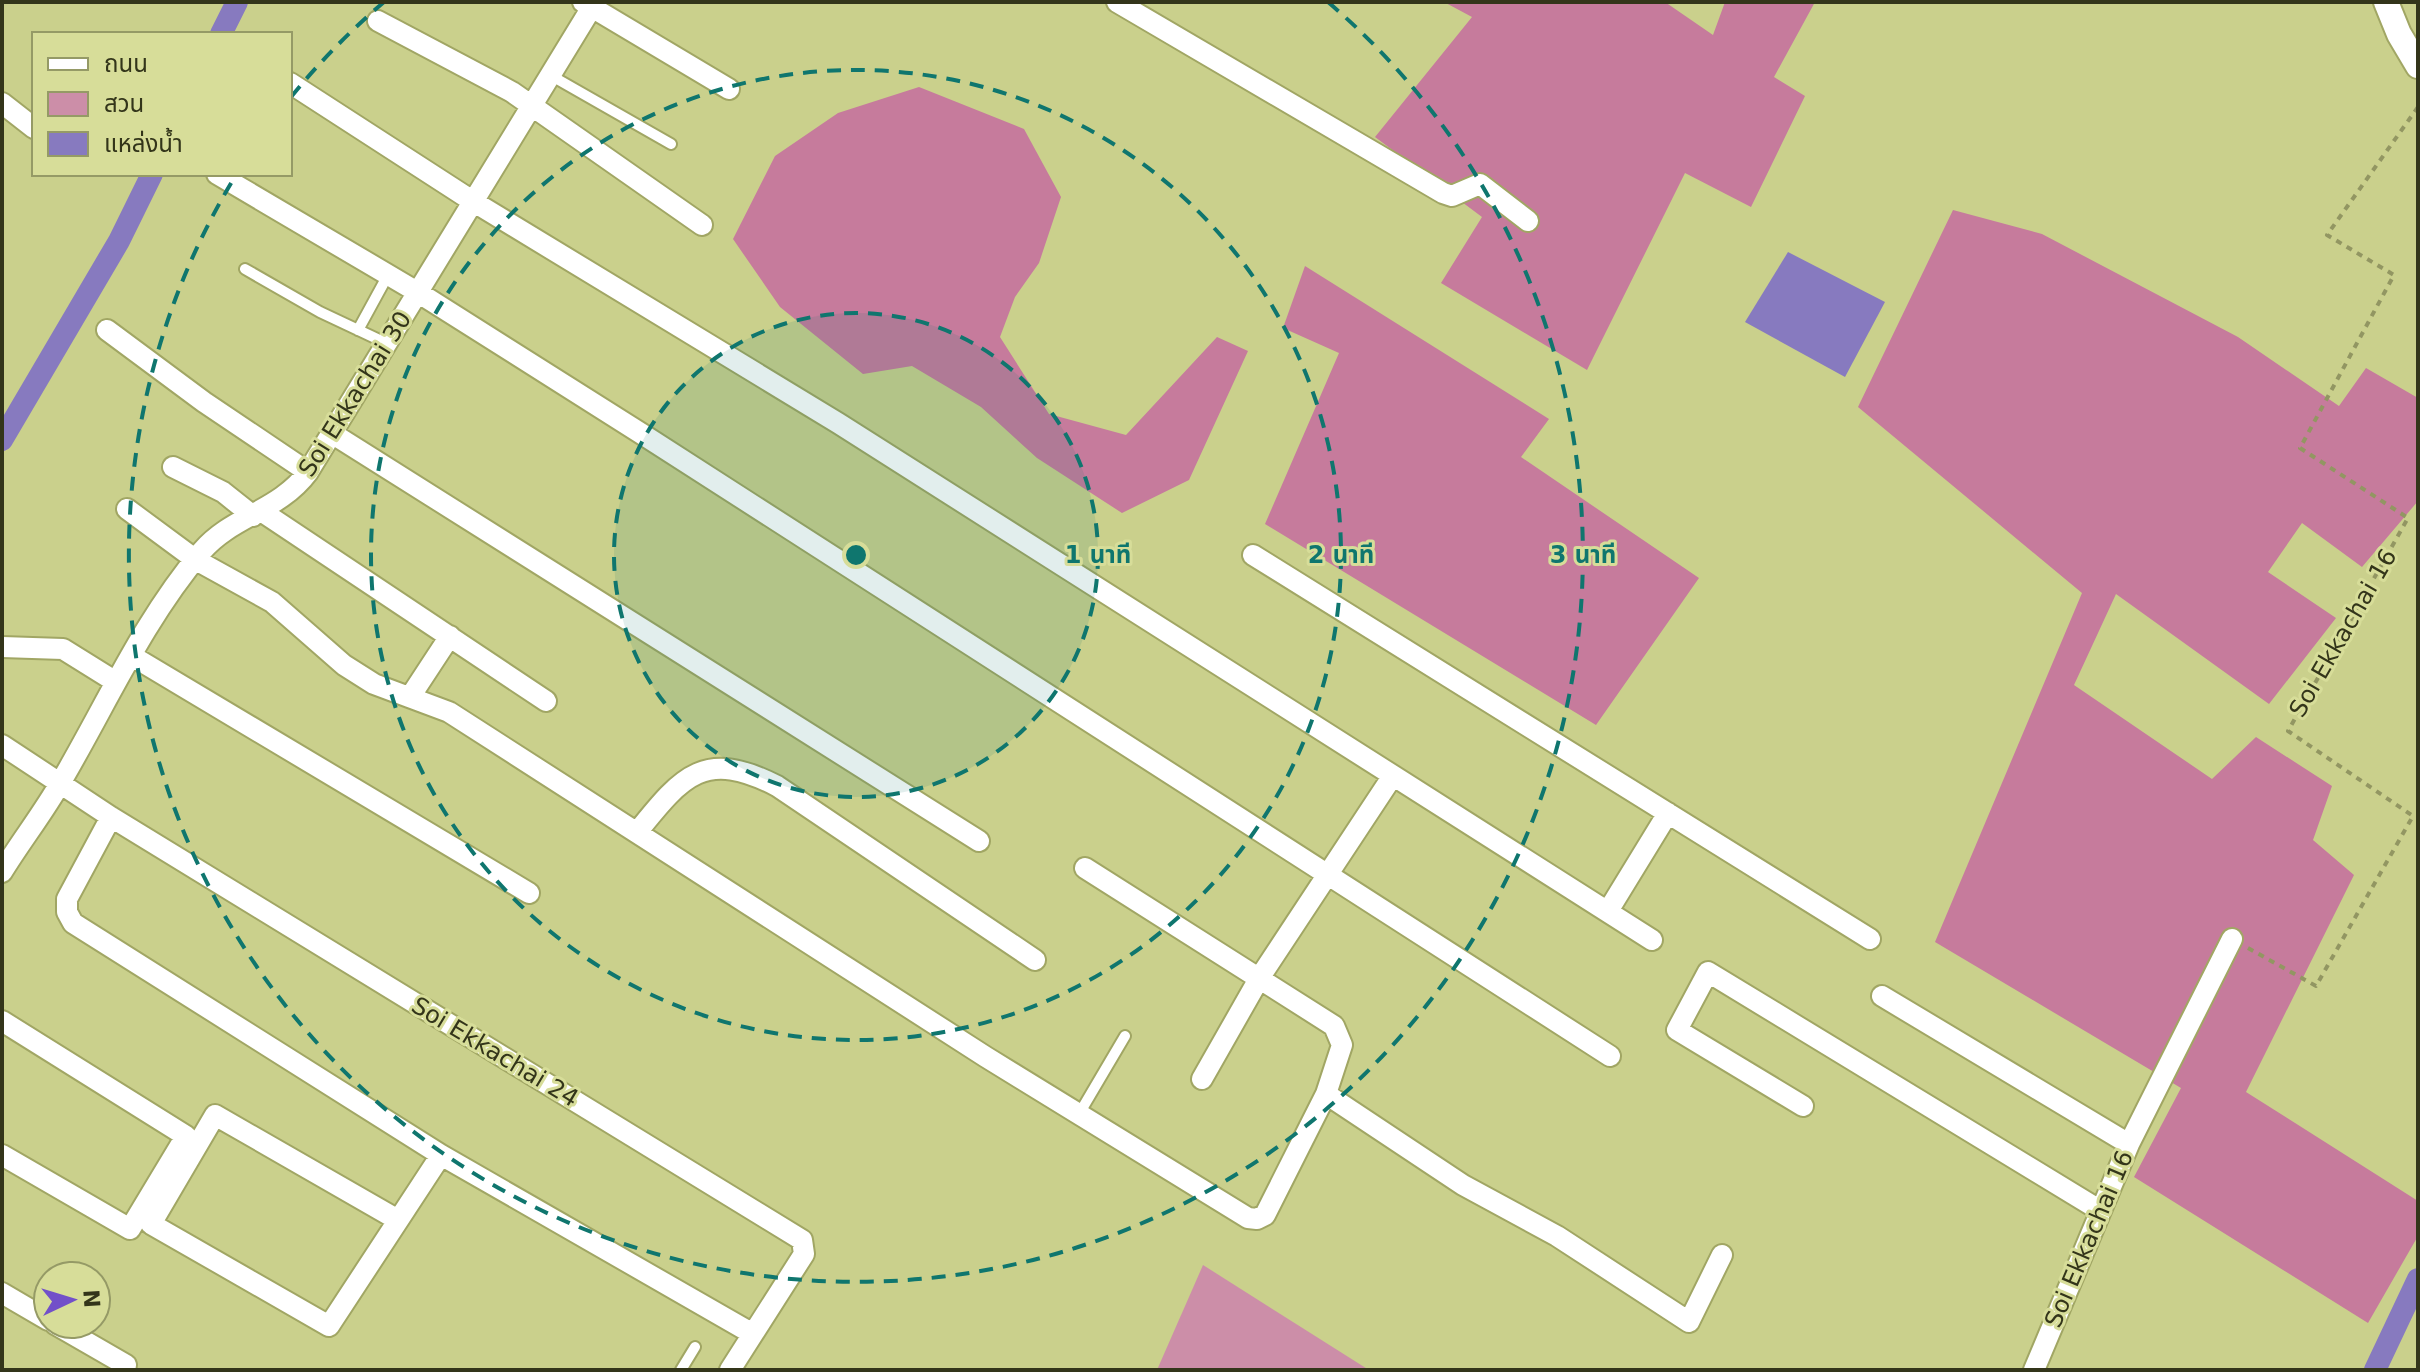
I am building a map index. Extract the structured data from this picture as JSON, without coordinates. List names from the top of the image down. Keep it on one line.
{"streets":{"street":["Soi Ekkachai 30","Soi Ekkachai 16","Soi Ekkachai 24"]},"crossings":[["Soi Ekkachai 30","Soi Ekkachai 24"]],"legend":["ถนน","สวน","แหล่งน้ำ"],"north":"right","rings":["1 นาที","2 นาที","3 นาที"]}
